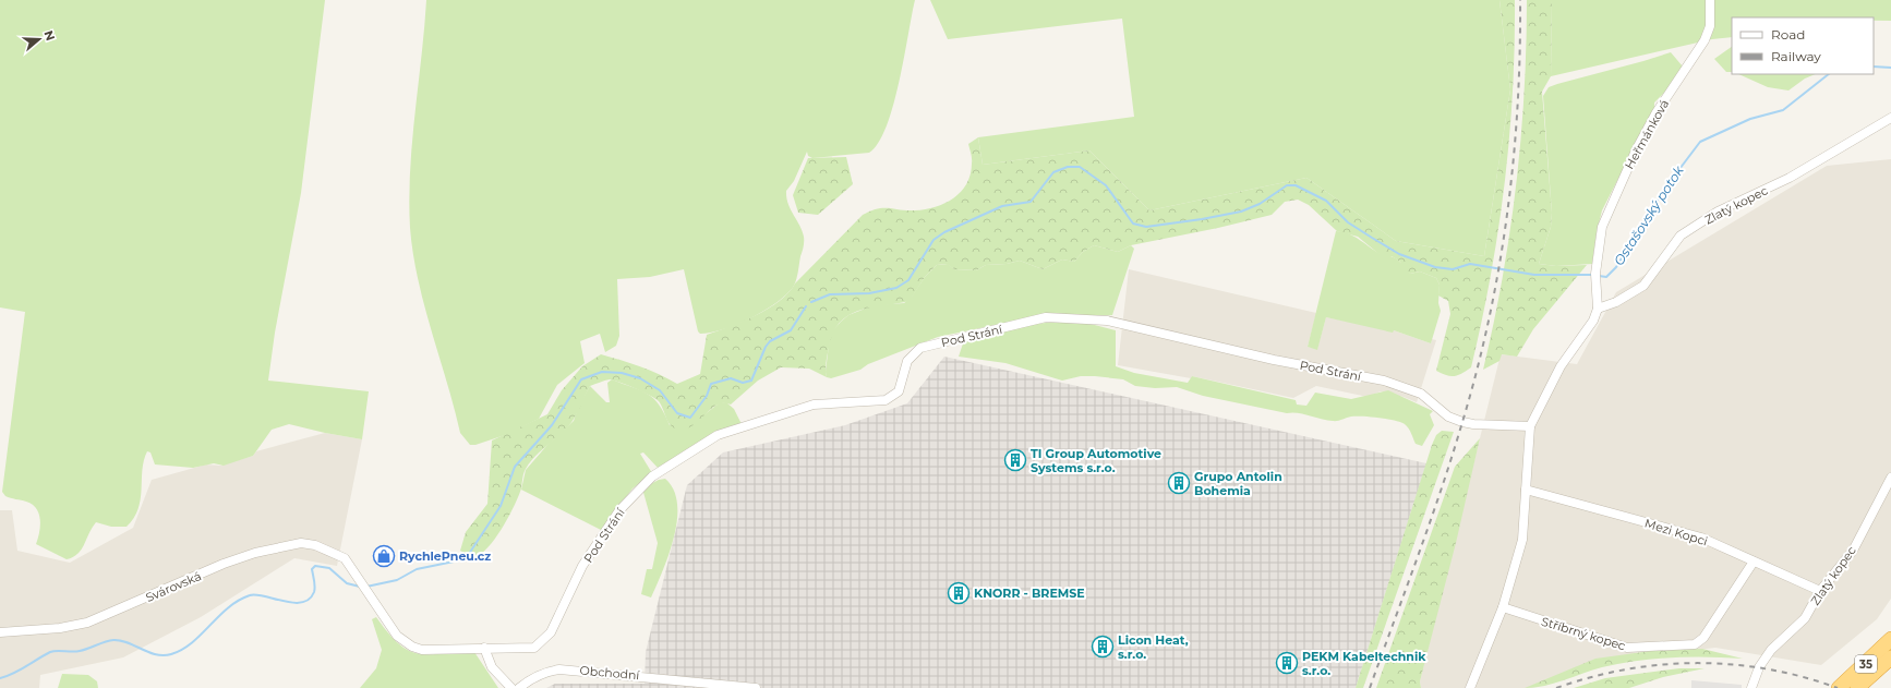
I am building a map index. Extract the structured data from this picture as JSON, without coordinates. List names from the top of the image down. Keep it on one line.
{"streets":{"highway":["35"],"street":["Heřmánková","Zlatý kopec","Pod Strání","Mezi Kopci","Svárovská","Stříbrný kopec","Obchodní"]},"crossings":[["Heřmánková","Zlatý kopec"],["Zlatý kopec","Mezi Kopci"],["Pod Strání","Svárovská"],["Mezi Kopci","Stříbrný kopec"]],"water":["Ostašovský potok"],"places":{"building":["TI Group Automotive Systems s.r.o.","Grupo Antolin Bohemia","KNORR - BREMSE","Licon Heat, s.r.o.","PEKM Kabeltechnik s.r.o."],"shop":["RychlePneu.cz"]},"legend":["Road","Railway"],"north":"right"}
